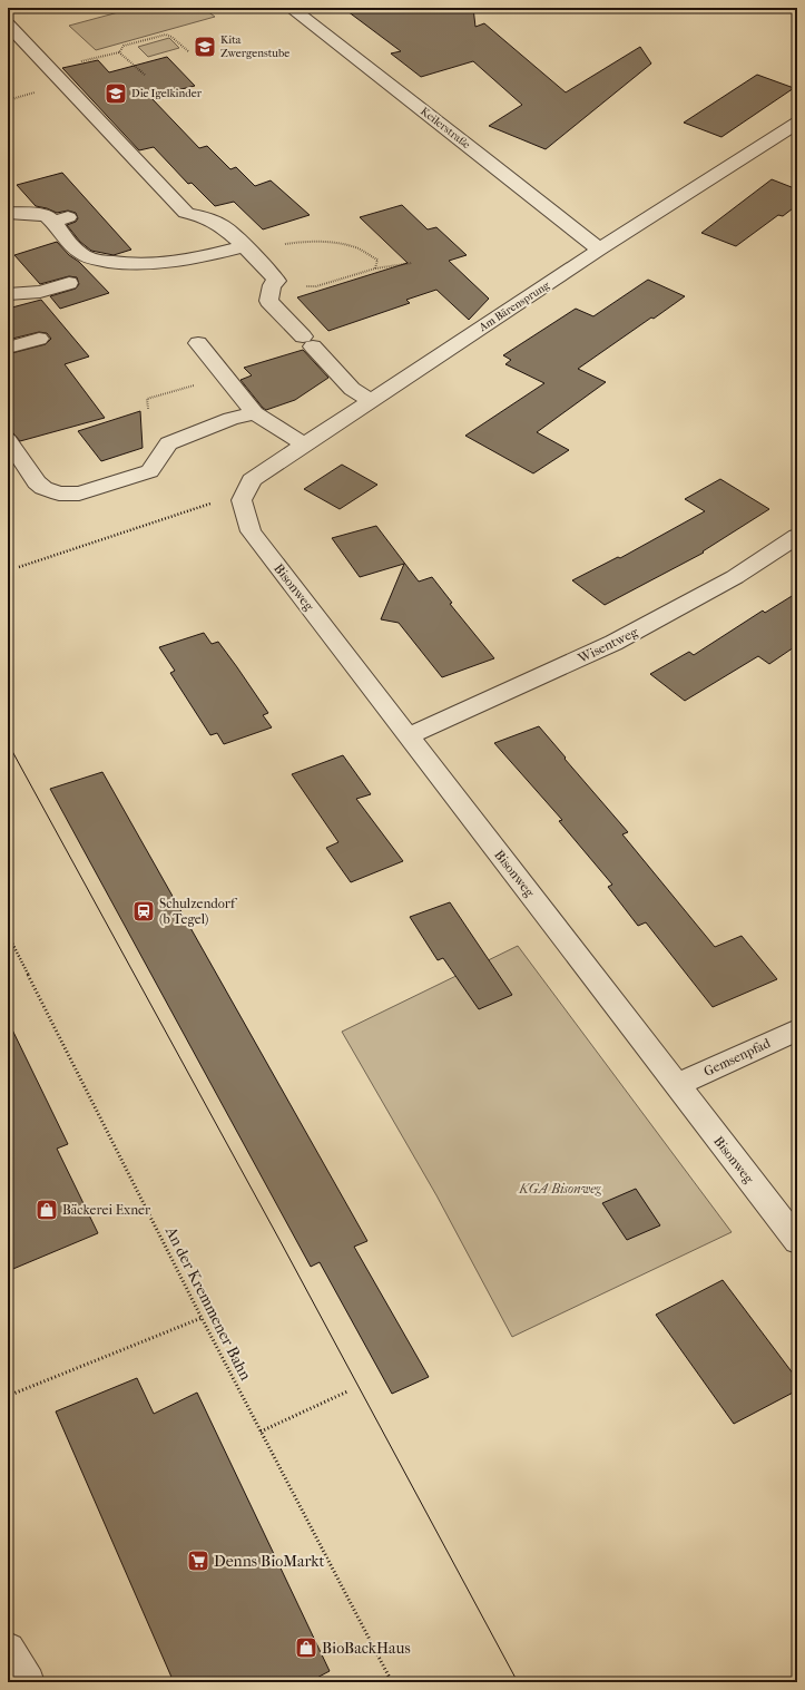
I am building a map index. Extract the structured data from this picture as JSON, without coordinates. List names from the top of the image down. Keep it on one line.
{"streets":{"street":["Keilerstraße","Am Bärensprung","Bisonweg","Wisentweg","Gemsenpfad"],"path":["An der Kremmener Bahn"]},"crossings":[["Keilerstraße","Am Bärensprung"],["Am Bärensprung","Bisonweg"],["Bisonweg","Wisentweg"],["Bisonweg","Gemsenpfad"]],"parks":["KGA Bisonweg"],"places":{"school or university":["Kita Zwergenstube","Die Igelkinder"],"station":["Schulzendorf (b Tegel)"],"shop":["Bäckerei Exner","BioBackHaus"],"supermarket":["Denns BioMarkt"]}}
